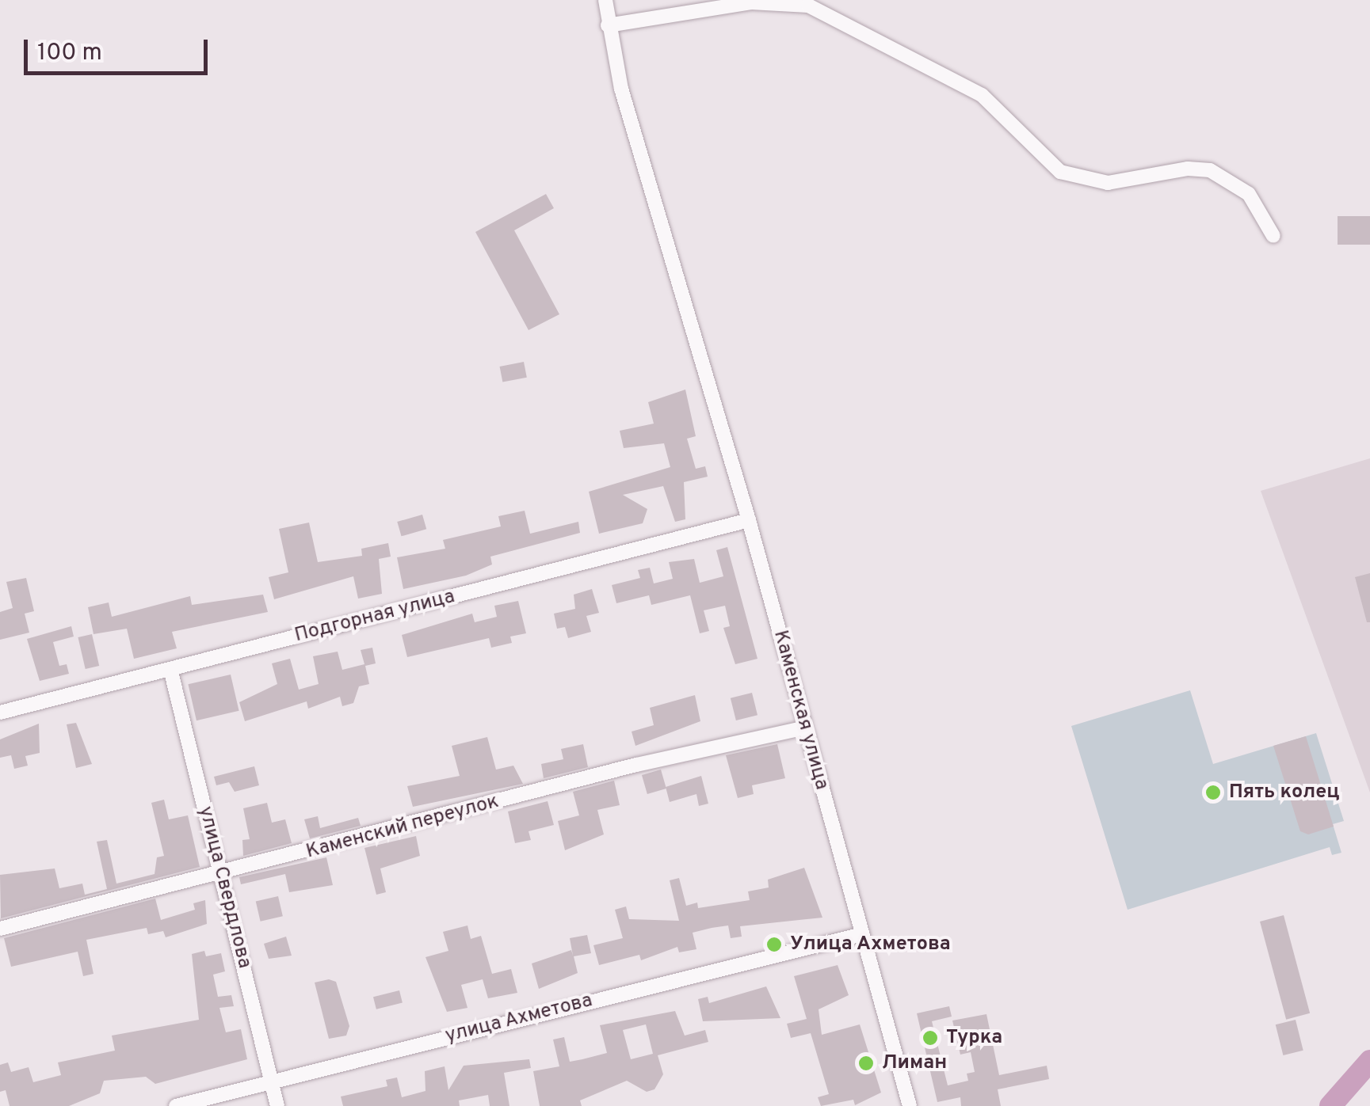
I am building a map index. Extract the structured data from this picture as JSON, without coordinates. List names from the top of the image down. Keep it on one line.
{"streets":{"street":["Подгорная улица","Каменская улица","Каменский переулок","улица Свердлова","улица Ахметова"]},"crossings":[["Подгорная улица","Каменская улица"],["Подгорная улица","улица Свердлова"],["Каменская улица","Каменский переулок"],["Каменская улица","улица Ахметова"],["Каменский переулок","улица Свердлова"],["улица Свердлова","улица Ахметова"]],"places":["Пять колец","Улица Ахметова","Турка","Лиман"],"scale_bar":"100 m"}
